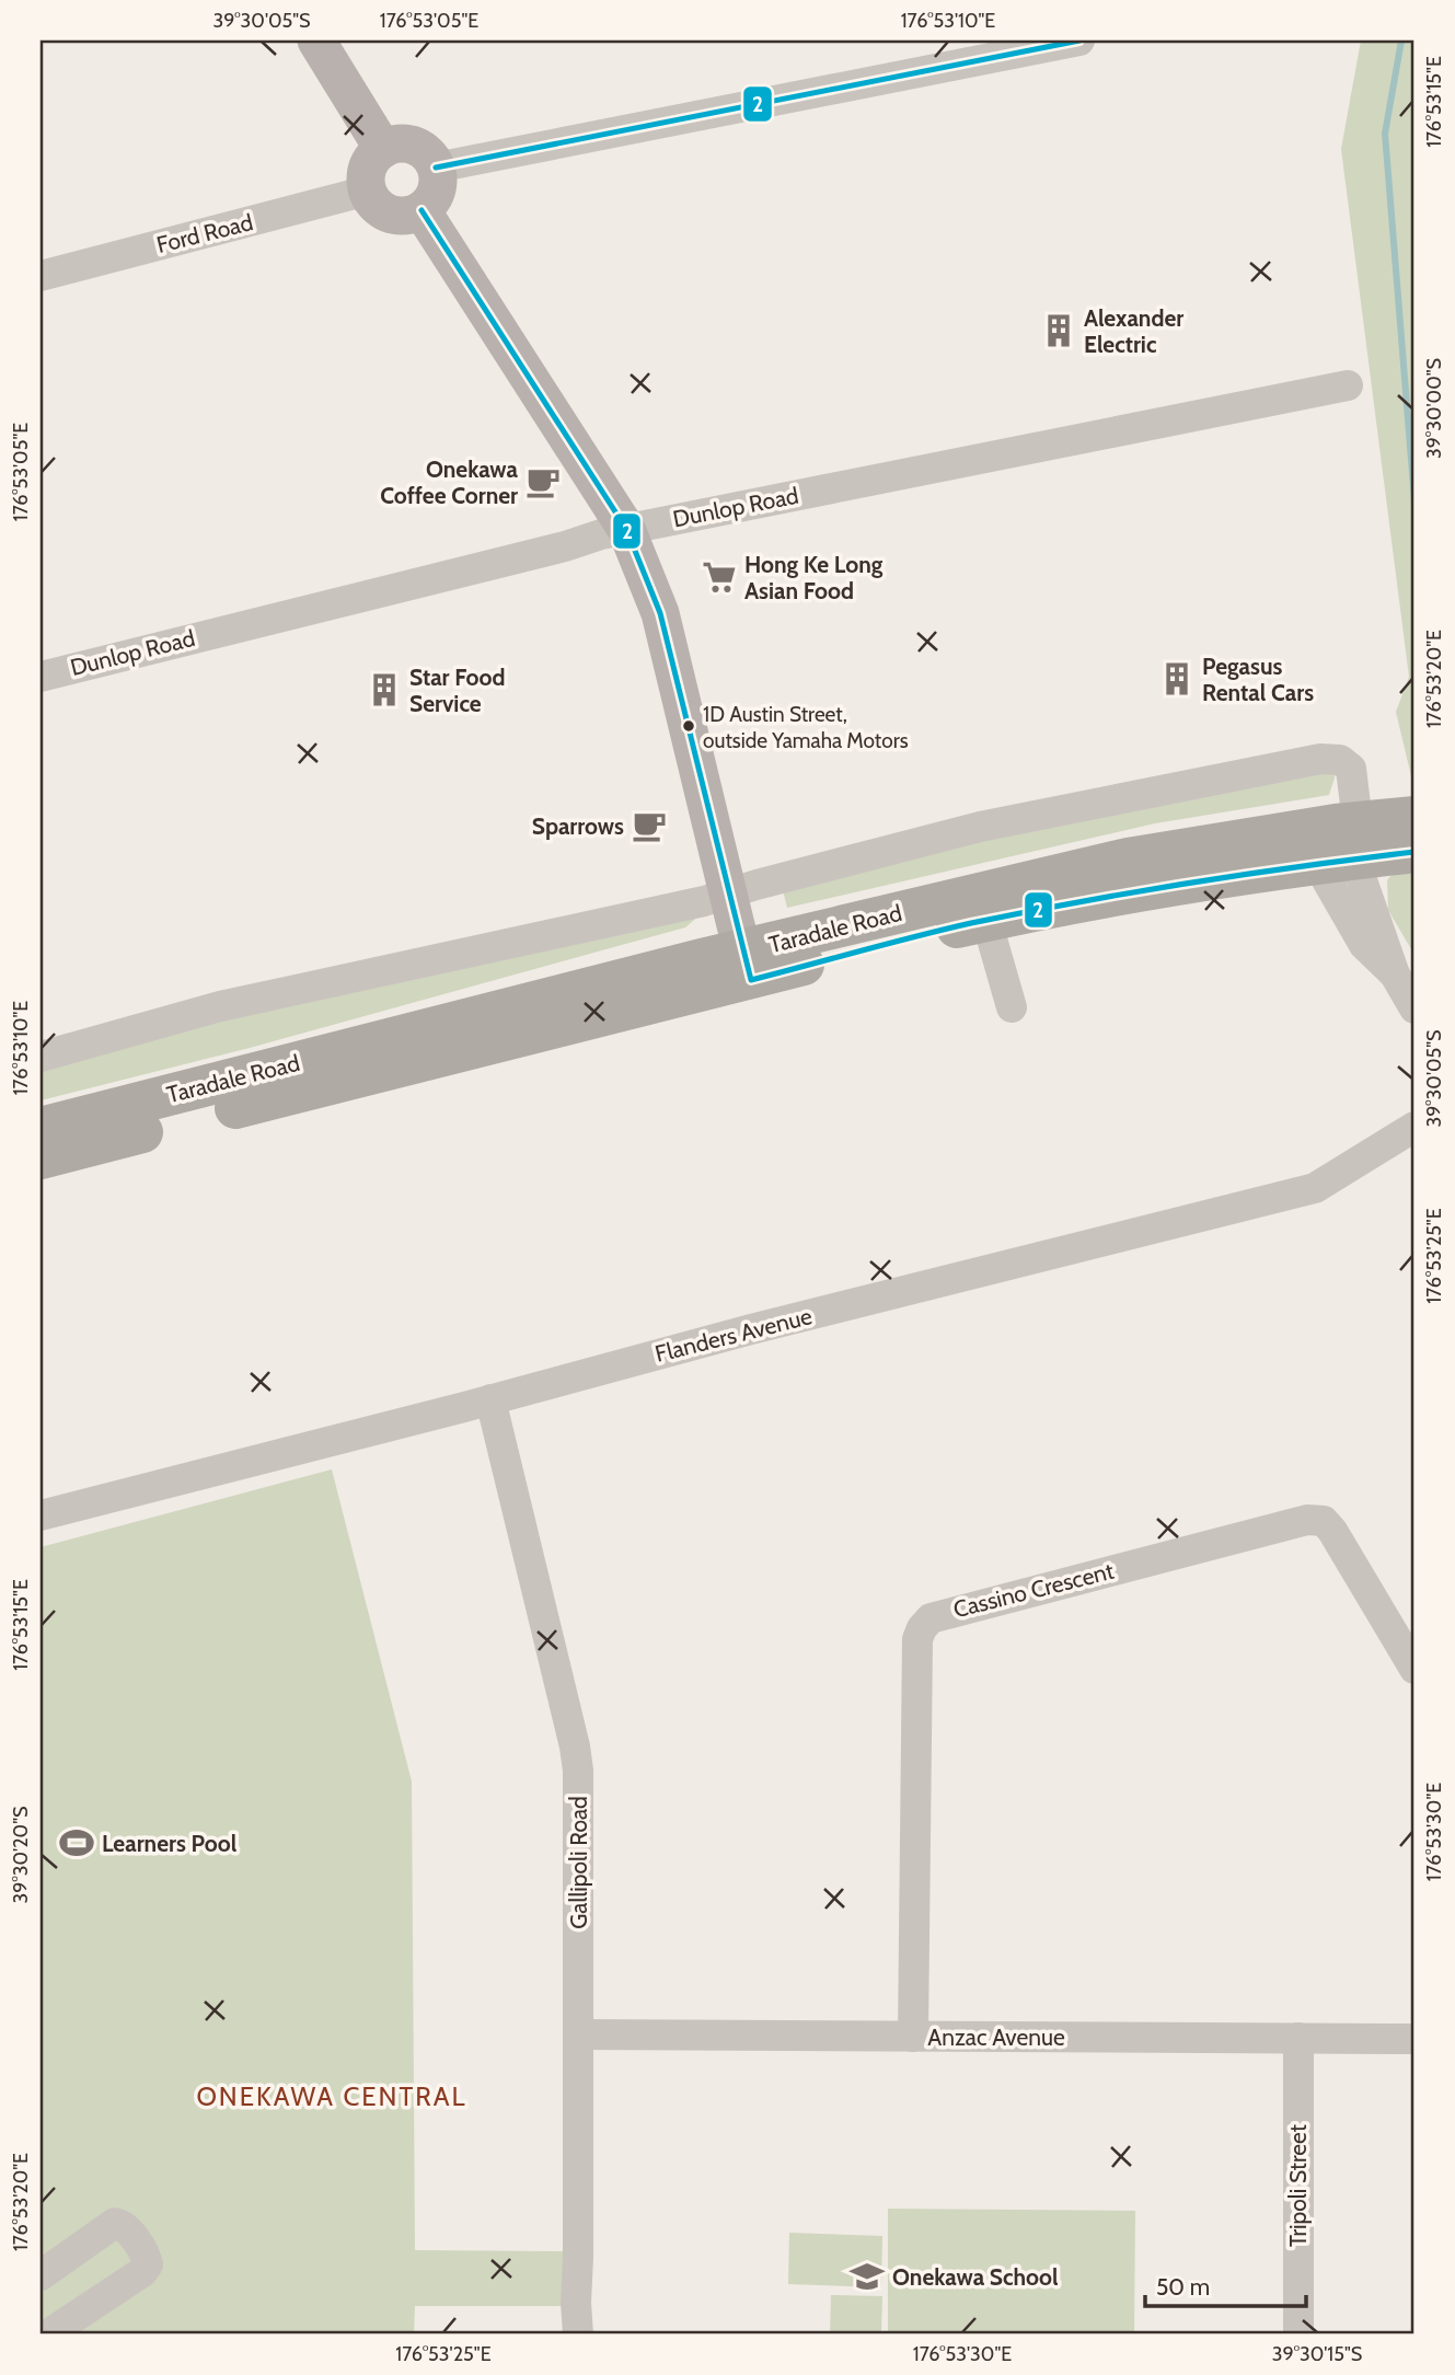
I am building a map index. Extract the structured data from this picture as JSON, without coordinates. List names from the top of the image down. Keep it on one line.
{"streets":{"highway":["Taradale Road"],"street":["Ford Road","Dunlop Road","Flanders Avenue","Cassino Crescent","Gallipoli Road","Anzac Avenue","Tripoli Street"]},"crossings":[["Flanders Avenue","Gallipoli Road"],["Cassino Crescent","Anzac Avenue"],["Gallipoli Road","Anzac Avenue"],["Anzac Avenue","Tripoli Street"]],"districts":["ONEKAWA CENTRAL"],"places":{"building":["Alexander Electric","Pegasus Rental Cars","Star Food Service"],"cafe":["Onekawa Coffee Corner","Sparrows"],"supermarket":["Hong Ke Long Asian Food"],"other":["1D Austin Street, outside Yamaha Motors"],"sports":["Learners Pool"],"school or university":["Onekawa School"]},"lines":["transit line 2"],"scale_bar":"50 m","coordinates":["39°30'05\"S","176°53'05\"E","176°53'10\"E","176°53'15\"E","39°30'00\"S","176°53'20\"E","176°53'25\"E","176°53'30\"E","39°30'20\"S","39°30'15\"S"]}
